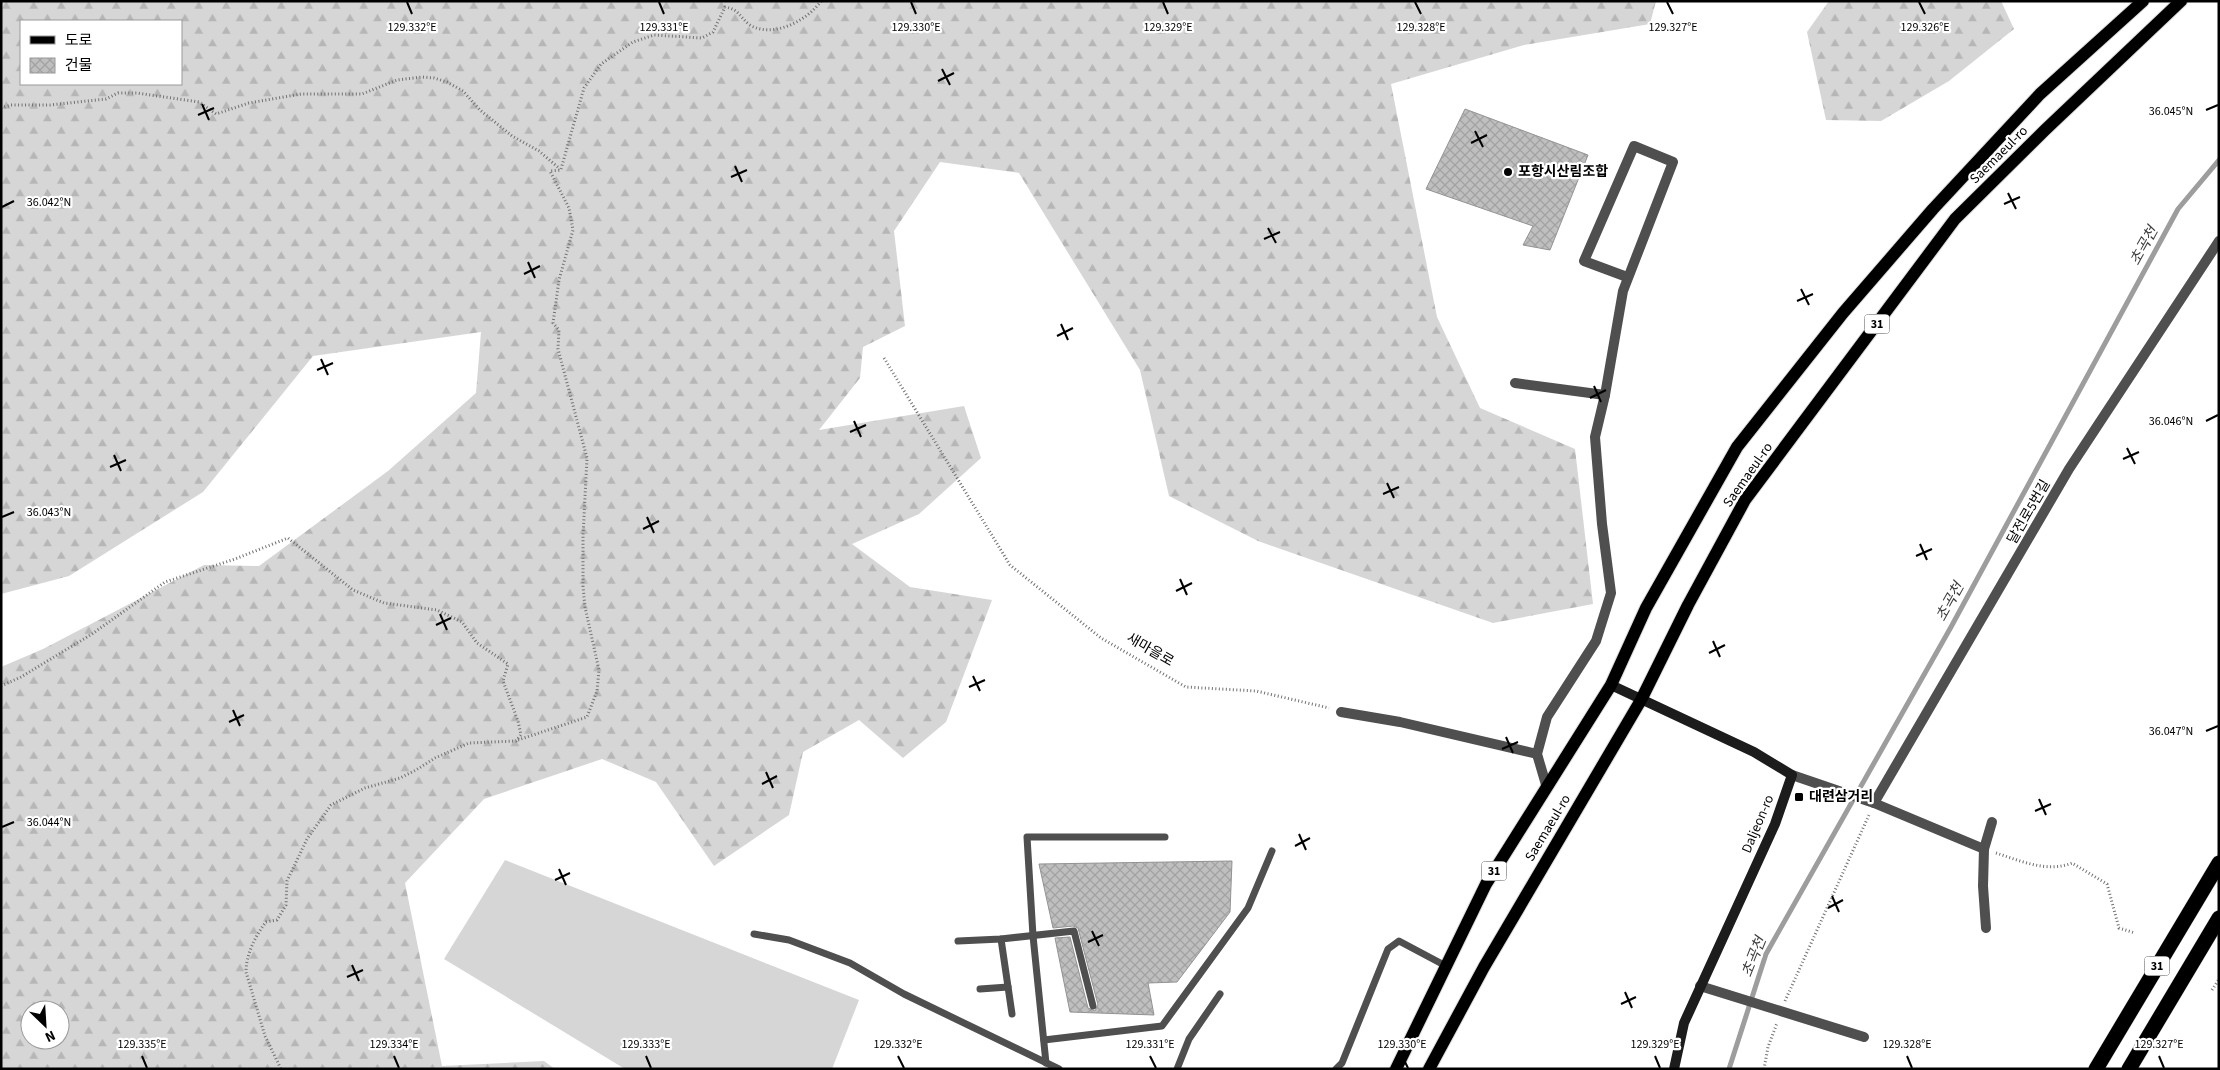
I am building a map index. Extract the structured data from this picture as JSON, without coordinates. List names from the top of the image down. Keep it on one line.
{"streets":{"highway":["31"],"main road":["Saemaeul-ro"],"street":["달전로5번길","Daljeon-ro"],"path":["새마을로"]},"water":["초곡천"],"places":{"other":["포항시산림조합"],"transit":["대련삼거리"]},"legend":["도로","건물"],"north":"bottom right","coordinates":["129.332°E","129.331°E","129.330°E","129.329°E","129.328°E","129.327°E","129.326°E","36.045°N","36.042°N","36.046°N","36.043°N","36.047°N","36.044°N","129.335°E","129.334°E","129.333°E"]}
